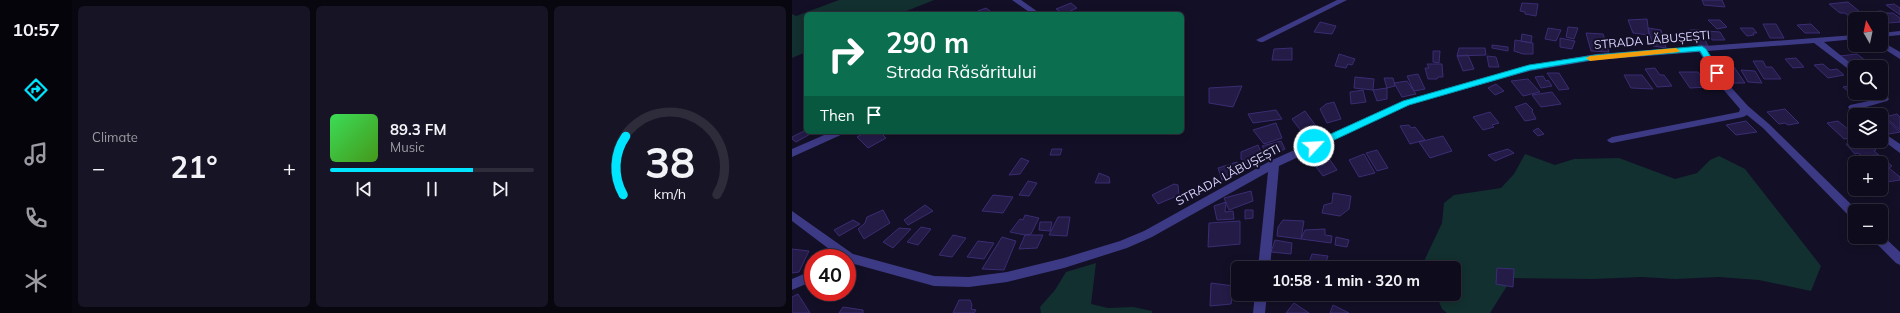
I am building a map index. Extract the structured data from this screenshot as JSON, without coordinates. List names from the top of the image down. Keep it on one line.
{"streets":{"street":["STRADA LĂBUȘEȘTI"]},"north":"top","page":{"tabs":"10:57","tile":"Climate","map_buttons":["+","−"],"turn":["290 m","Strada Răsăritului"],"then":"Then","song":["89.3 FM","Music"],"heat":["−","21°","+"],"limit":"40","trip":"10:58 · 1 min · 320 m","gauge":["38","km/h"]}}
